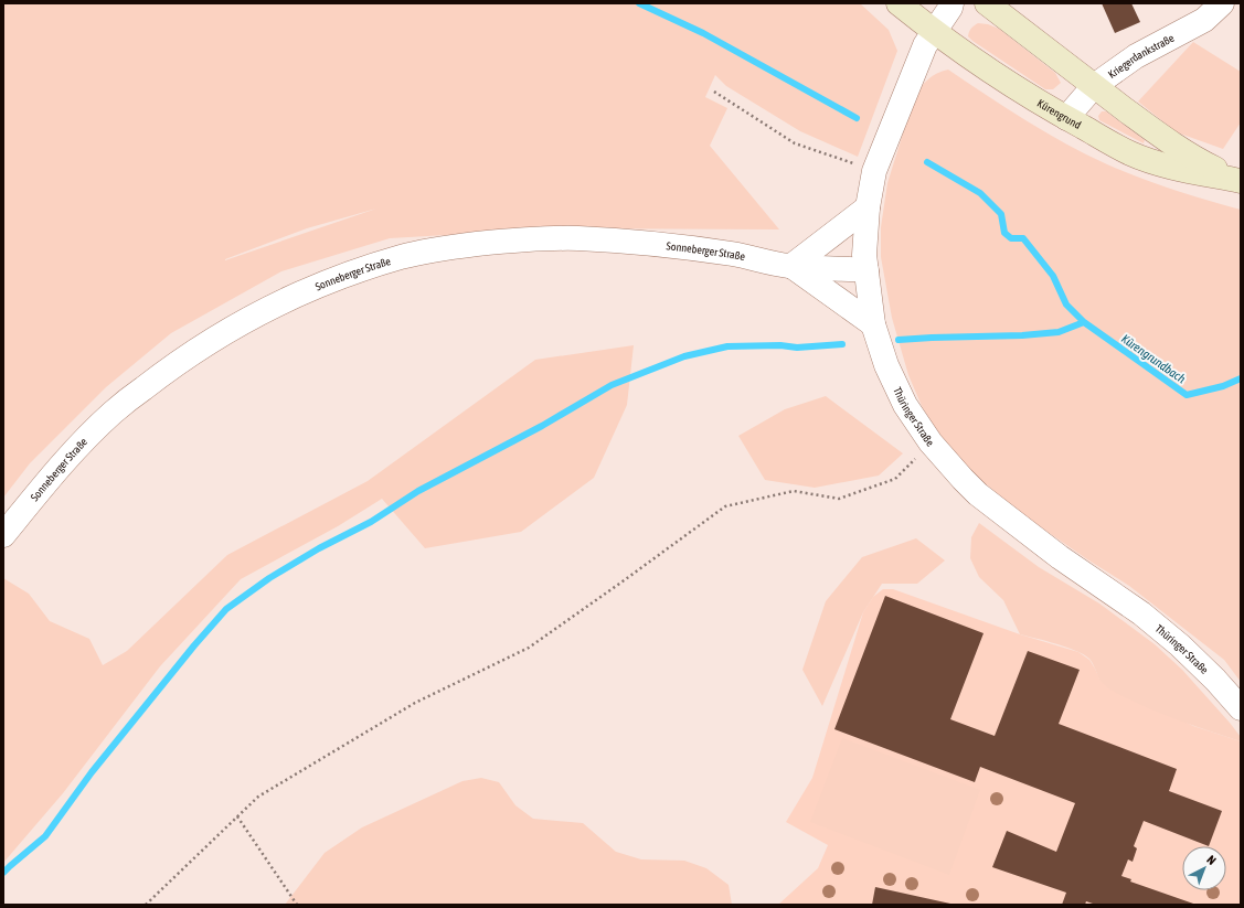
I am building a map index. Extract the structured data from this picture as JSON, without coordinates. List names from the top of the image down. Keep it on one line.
{"streets":{"main road":["Kürengrund"],"street":["Kriegerdankstraße","Sonneberger Straße","Thüringer Straße"]},"crossings":[["Kriegerdankstraße","Kürengrund"],["Kürengrund","Thüringer Straße"],["Sonneberger Straße","Thüringer Straße"]],"water":["Kürengrundbach"],"north":"top right"}
